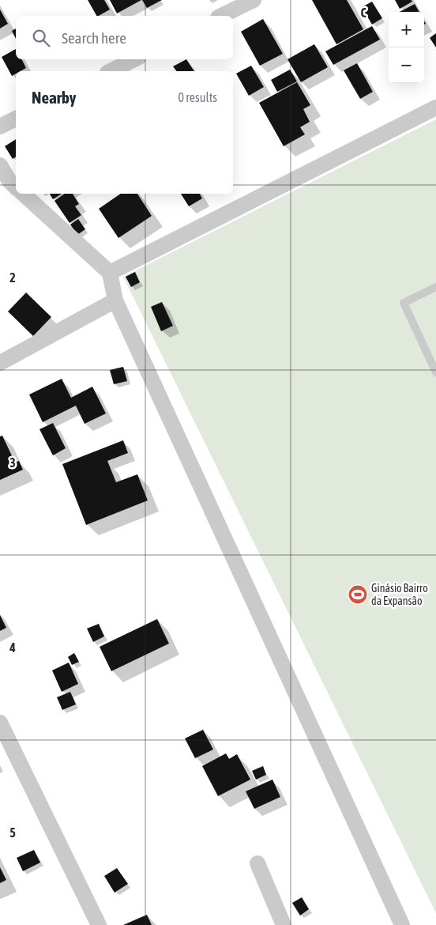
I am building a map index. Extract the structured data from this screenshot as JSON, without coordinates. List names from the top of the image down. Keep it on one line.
{"places":{"sports":["Ginásio Bairro da Expansão"]},"page":{"map_buttons":["+","−"],"search":"Search here","heading":["Nearby","0 results"]},"grid":{"columns":["C"],"rows":["2","3","4","5"]}}
